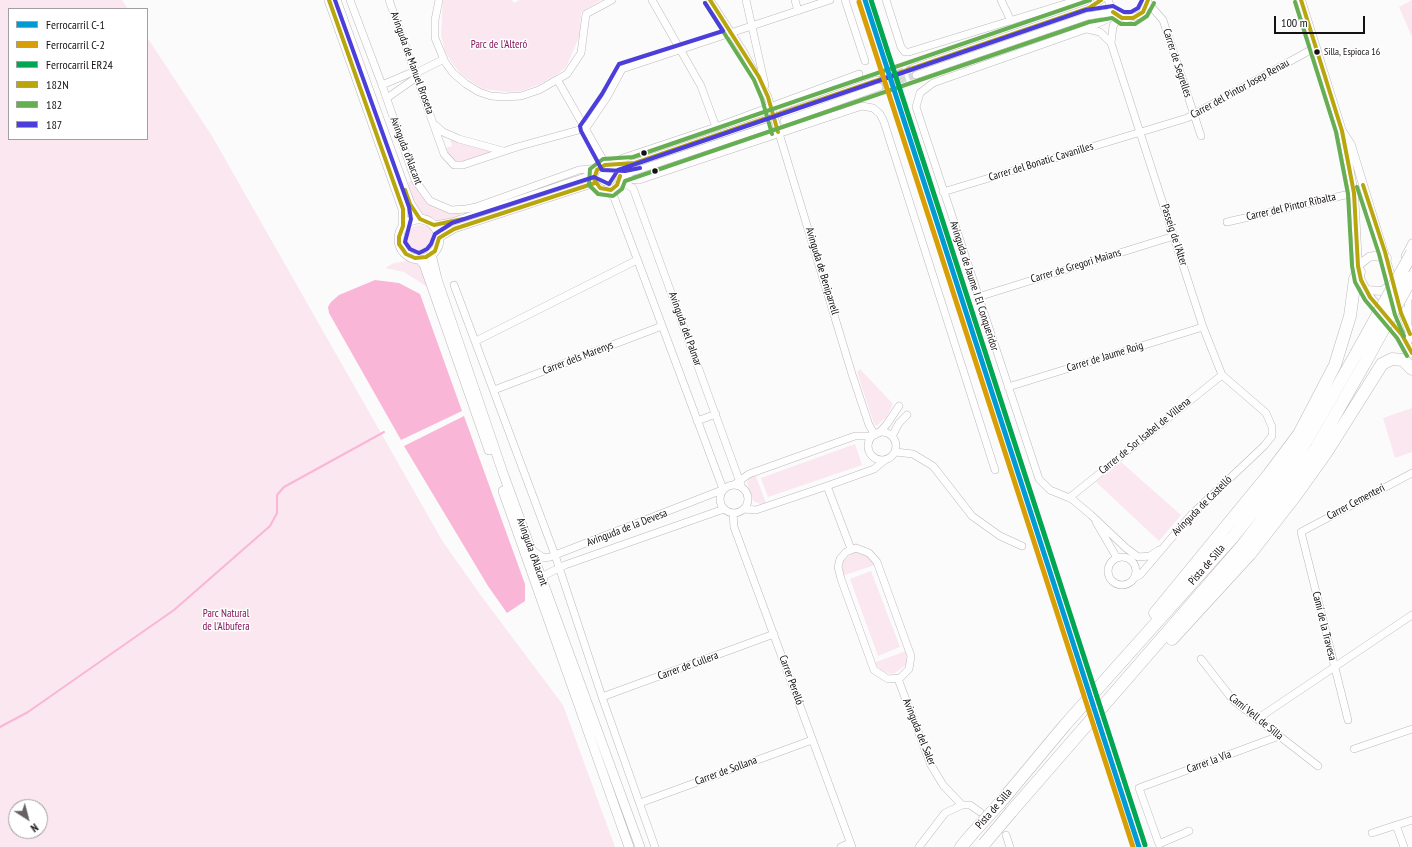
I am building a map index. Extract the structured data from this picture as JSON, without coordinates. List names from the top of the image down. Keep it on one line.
{"streets":{"highway":["Pista de Silla"],"main road":["Avinguda d'Alacant"],"street":["Avinguda de Manuel Broseta","Carrer de Segrelles","Carrer del Pintor Josep Renau","Carrer del Bonatic Cavanilles","Carrer del Pintor Ribalta","Passeig de l'Alter","Carrer de Gregori Maians","Avinguda de Beniparrell","Avinguda de Jaume I El Conqueridor","Avinguda del Palmar","Carrer de Jaume Roig","Carrer dels Marenys","Carrer de Sor Isabel de Villena","Carrer Cementeri","Avinguda de Castelló","Avinguda de la Devesa","Camí de la Travesa","Carrer de Cullera","Carrer Perelló","Camí Vell de Silla","Avinguda del Saler","Carrer la Via","Carrer de Sollana"]},"crossings":[["Carrer de Segrelles","Carrer del Pintor Josep Renau"],["Carrer del Pintor Josep Renau","Carrer del Bonatic Cavanilles"],["Carrer del Pintor Josep Renau","Passeig de l'Alter"],["Avinguda d'Alacant","Avinguda del Palmar"],["Avinguda d'Alacant","Carrer dels Marenys"],["Avinguda d'Alacant","Avinguda de la Devesa"],["Avinguda d'Alacant","Carrer de Cullera"],["Avinguda d'Alacant","Carrer de Sollana"],["Carrer del Bonatic Cavanilles","Passeig de l'Alter"],["Carrer del Bonatic Cavanilles","Avinguda de Jaume I El Conqueridor"],["Passeig de l'Alter","Carrer de Gregori Maians"],["Passeig de l'Alter","Carrer de Jaume Roig"],["Passeig de l'Alter","Carrer de Sor Isabel de Villena"],["Passeig de l'Alter","Avinguda de Castelló"],["Carrer de Gregori Maians","Avinguda de Jaume I El Conqueridor"],["Avinguda de Jaume I El Conqueridor","Carrer de Jaume Roig"],["Avinguda de Jaume I El Conqueridor","Carrer de Sor Isabel de Villena"],["Avinguda del Palmar","Carrer dels Marenys"],["Avinguda del Palmar","Avinguda de la Devesa"],["Avinguda del Palmar","Carrer Perelló"],["Carrer Cementeri","Camí de la Travesa"],["Avinguda de la Devesa","Carrer Perelló"],["Carrer de Cullera","Carrer Perelló"],["Carrer Perelló","Carrer de Sollana"],["Camí Vell de Silla","Carrer la Via"]],"parks":["Parc de l'Alteró","Parc Natural de l'Albufera"],"places":["Silla, Espioca 16"],"lines":["rail line C-1","rail line ER24","transit line 182N","transit line 182","transit line 187","rail line C-2"],"legend":["Ferrocarril C-1","Ferrocarril C-2","Ferrocarril ER24","182N","182","187"],"scale_bar":"100 m","north":"bottom right"}
